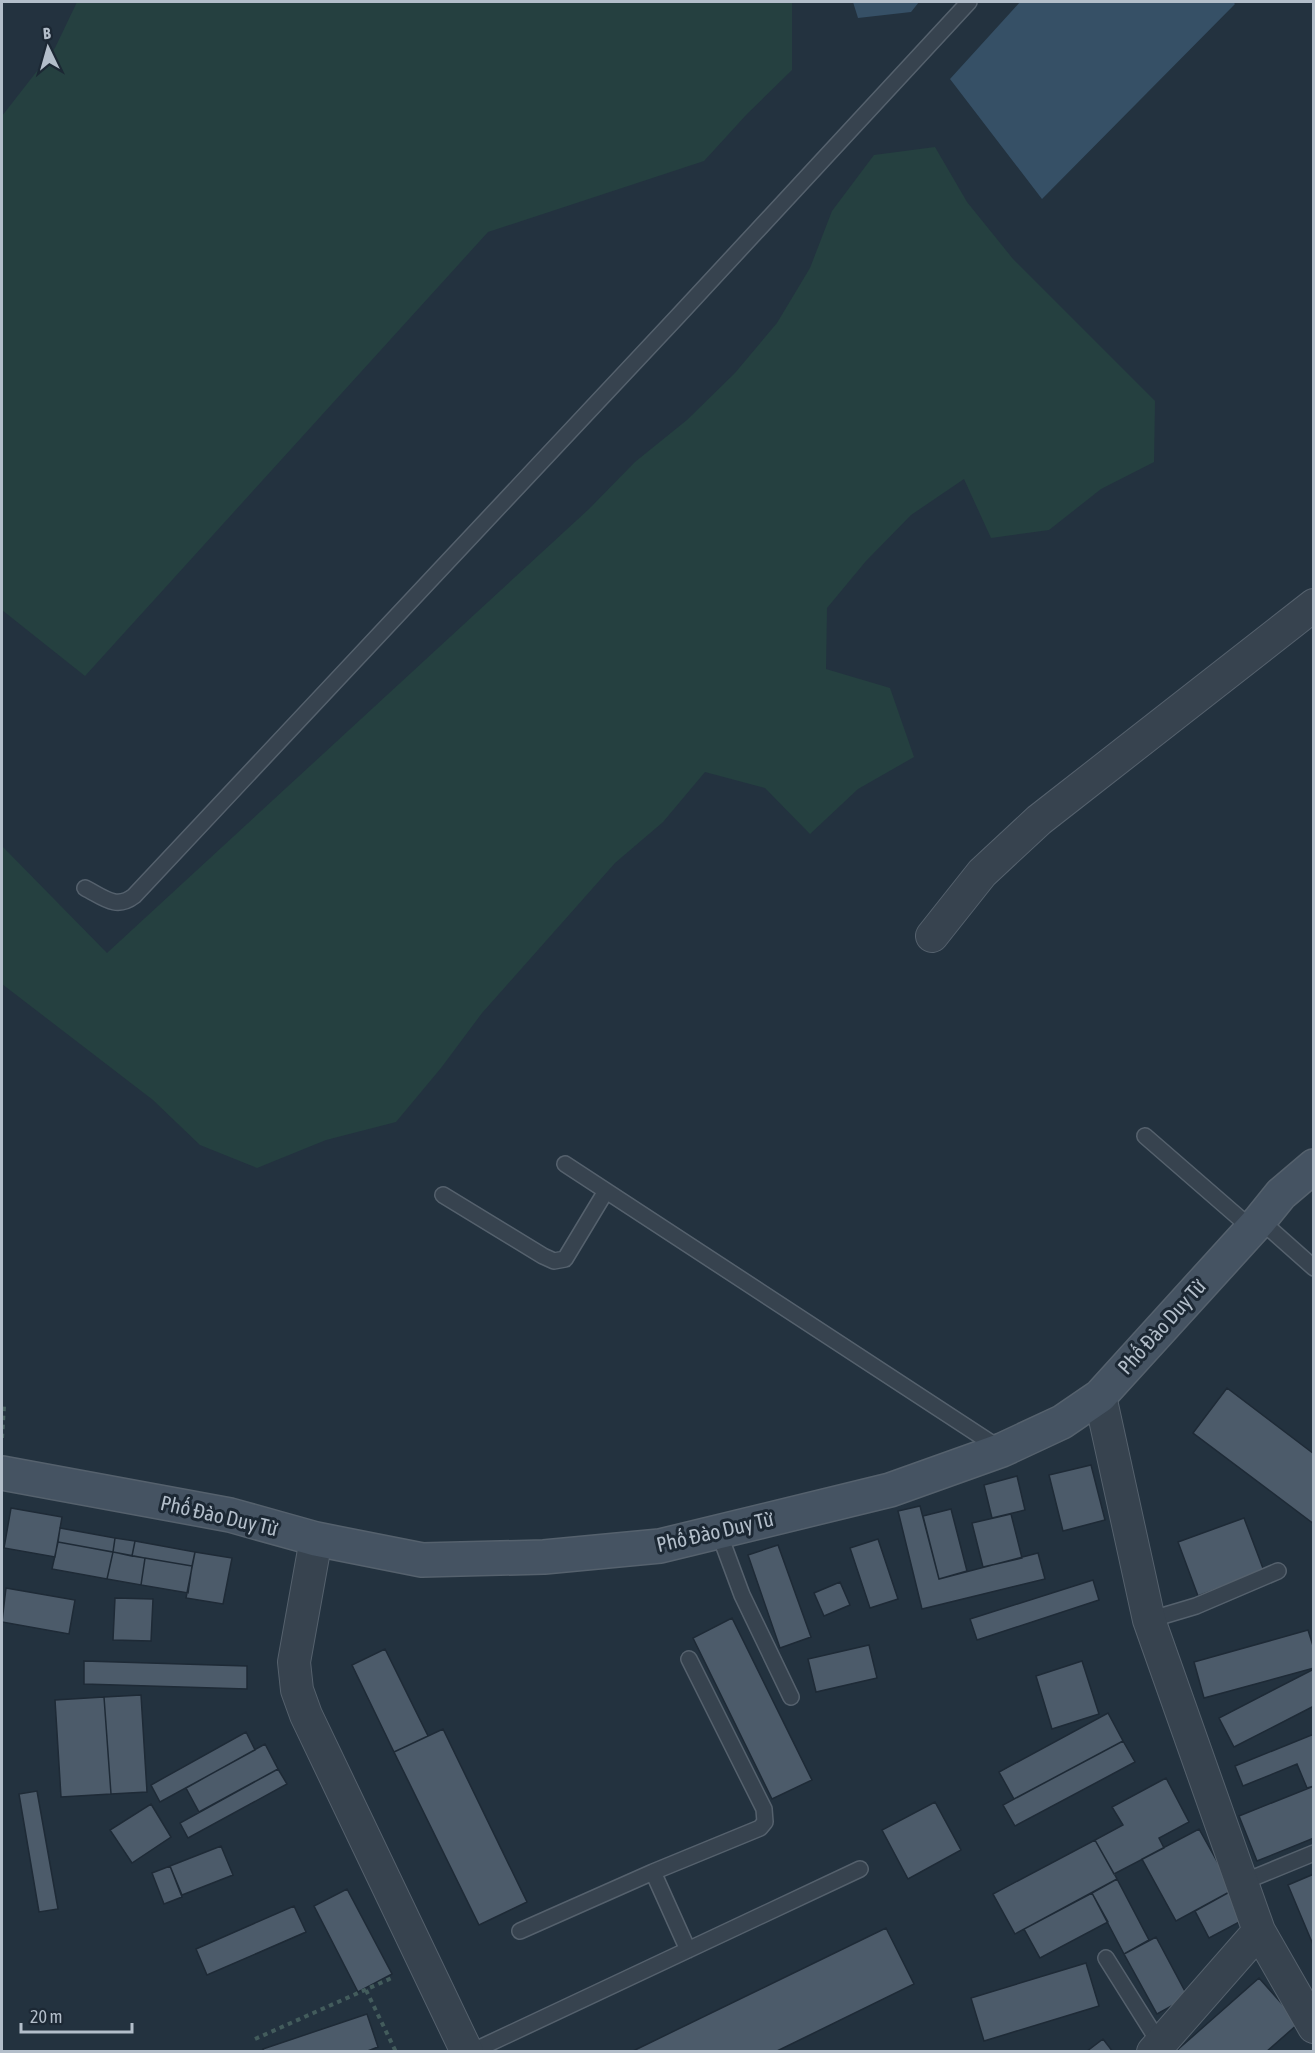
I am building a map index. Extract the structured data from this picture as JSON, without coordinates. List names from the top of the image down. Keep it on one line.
{"streets":{"street":["Phố Đào Duy Từ"]},"scale_bar":"20 m","north":"top"}
